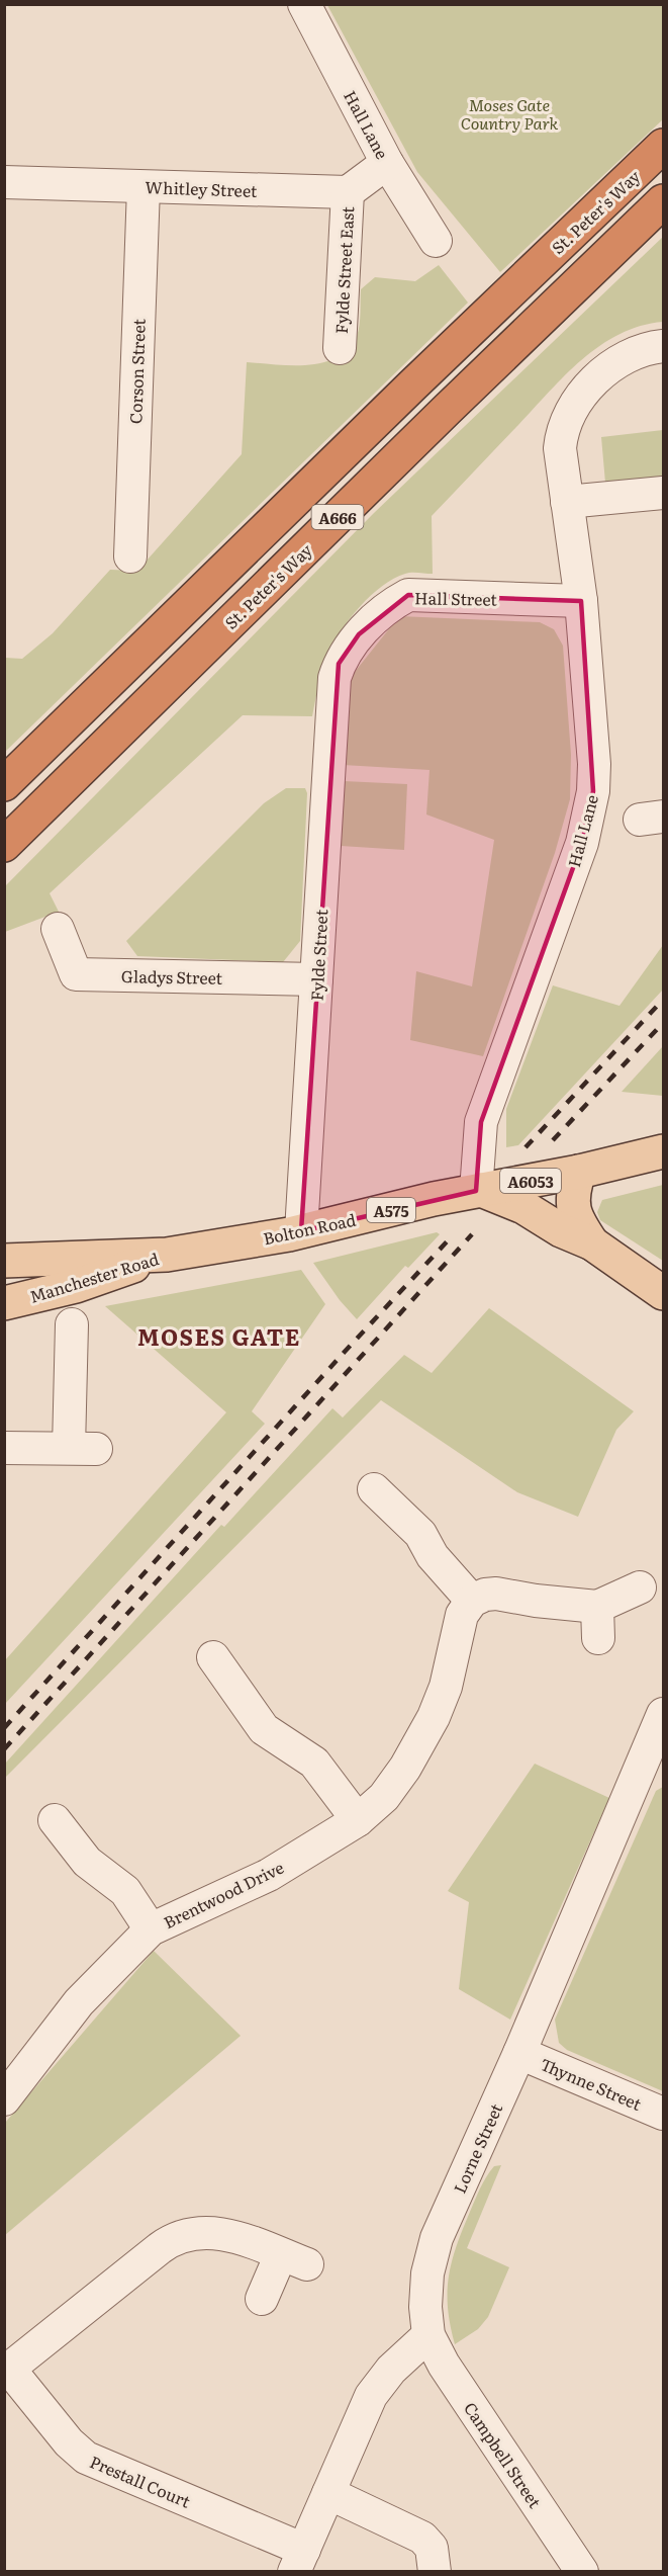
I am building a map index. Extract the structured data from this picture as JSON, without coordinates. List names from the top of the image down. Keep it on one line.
{"streets":{"highway":["St. Peter's Way","A666"],"main road":["A6053","A575","Bolton Road","Manchester Road"],"street":["Hall Lane","Whitley Street","Fylde Street East","Corson Street","Hall Street","Fylde Street","Gladys Street","Brentwood Drive","Thynne Street","Lorne Street","Campbell Street","Prestall Court"]},"crossings":[["Hall Lane","Hall Street"],["Hall Lane","Bolton Road"],["Whitley Street","Fylde Street East"],["Whitley Street","Corson Street"],["Hall Street","Fylde Street"],["Fylde Street","Gladys Street"],["Fylde Street","Bolton Road"],["Bolton Road","Manchester Road"],["Thynne Street","Lorne Street"],["Lorne Street","Campbell Street"]],"districts":["MOSES GATE"],"parks":["Moses Gate Country Park"]}
